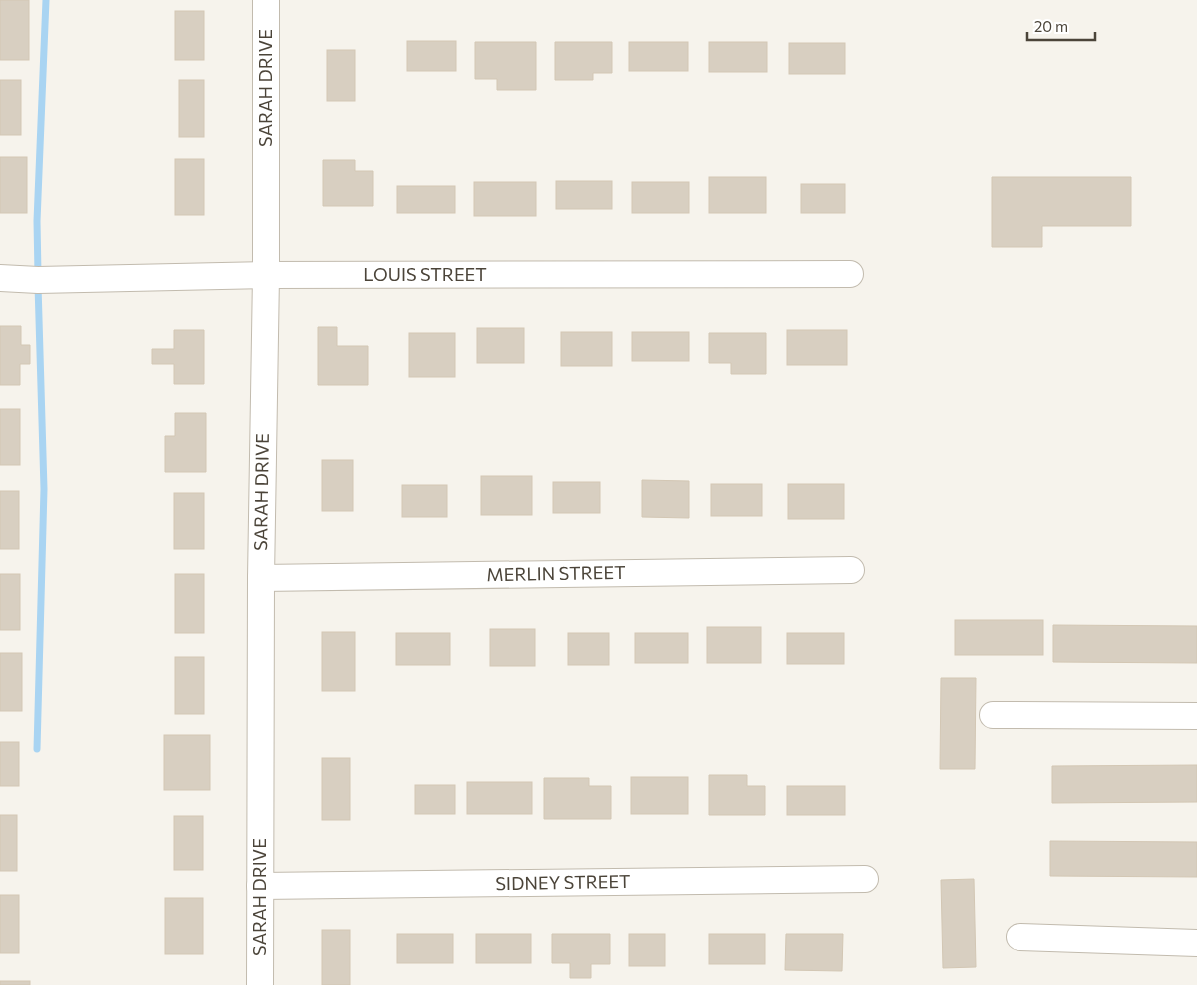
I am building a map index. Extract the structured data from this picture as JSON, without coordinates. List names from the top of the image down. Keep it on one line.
{"streets":{"street":["SARAH DRIVE","LOUIS STREET","MERLIN STREET","SIDNEY STREET"]},"crossings":[["SARAH DRIVE","LOUIS STREET"],["SARAH DRIVE","MERLIN STREET"],["SARAH DRIVE","SIDNEY STREET"]],"scale_bar":"20 m"}
